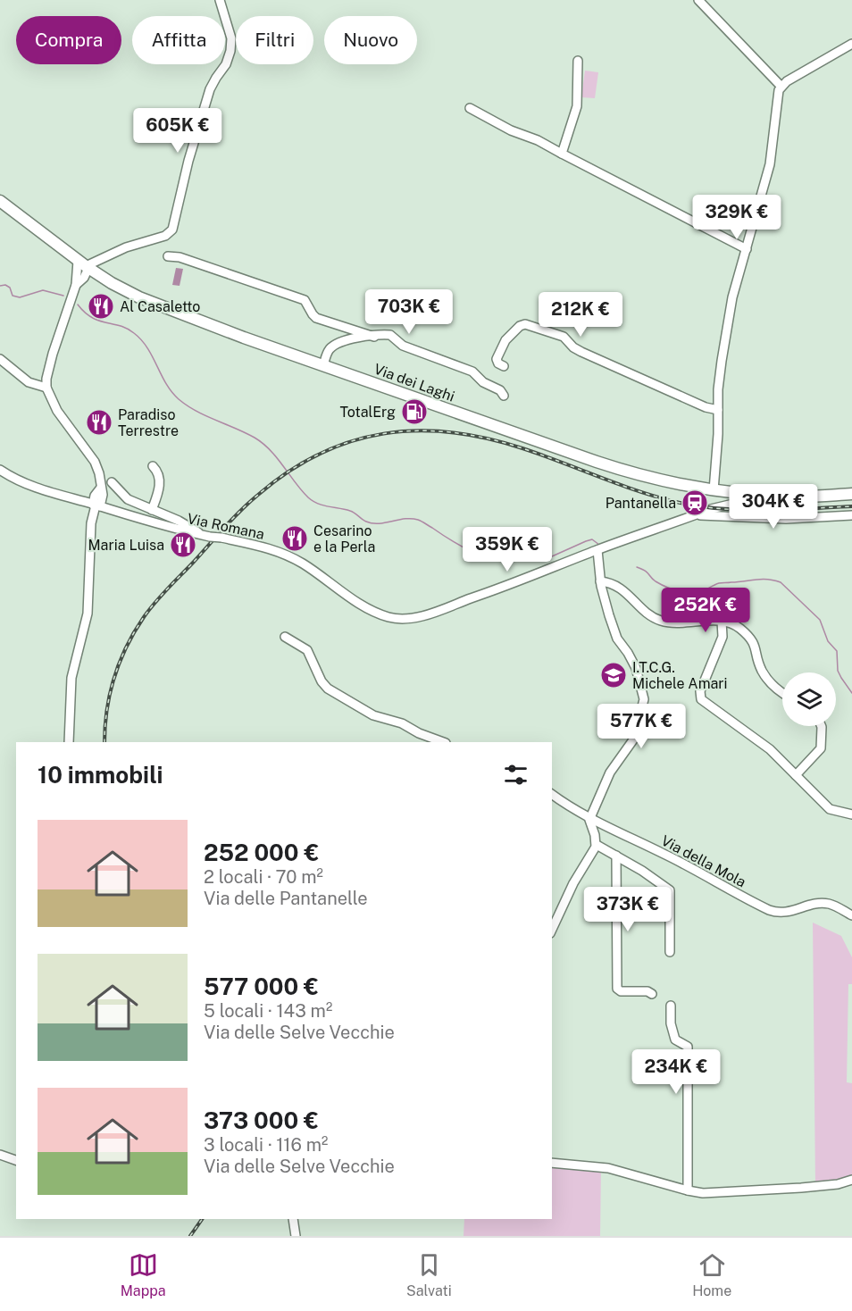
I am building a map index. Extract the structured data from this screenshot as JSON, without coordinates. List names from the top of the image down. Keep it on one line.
{"streets":{"main road":["Via dei Laghi"],"street":["Via Romana","Via della Mola"]},"crossings":[["Via dei Laghi","Via Romana"]],"places":{"restaurant":["Al Casaletto","Paradiso Terrestre","Cesarino e la Perla","Maria Luisa"],"fuel station":["TotalErg"],"station":["Pantanella"],"school or university":["I.T.C.G. Michele Amari"]},"page":{"chip":["Compra","Affitta","Filtri","Nuovo"],"price":["605K €","329K €","703K €","212K €","304K €","359K €","252K €","577K €","373K €","234K €"],"heading":"10 immobili","list":[{"name":"252 000 €","note":"2 locali · 70 m² · Via delle Pantanelle"},{"name":"577 000 €","note":"5 locali · 143 m² · Via delle Selve Vecchie"},{"name":"373 000 €","note":"3 locali · 116 m² · Via delle Selve Vecchie"}],"tabs":["Mappa","Salvati","Home"]}}
